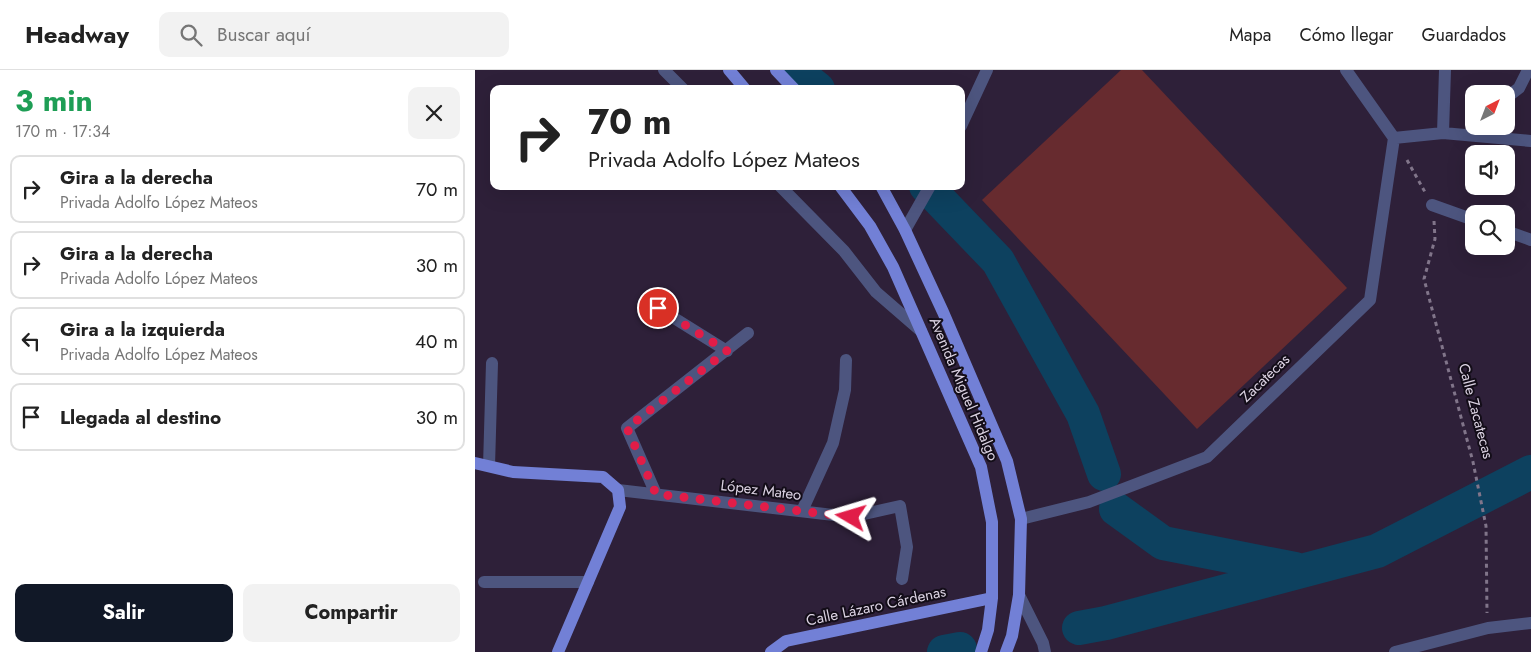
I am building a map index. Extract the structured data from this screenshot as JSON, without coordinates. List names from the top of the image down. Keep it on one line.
{"streets":{"main road":["Avenida Miguel Hidalgo","Calle Lázaro Cárdenas"],"street":["Zacatecas","López Mateo"],"path":["Calle Zacatecas"]},"crossings":[["Zacatecas","Avenida Miguel Hidalgo"],["Zacatecas","Calle Zacatecas"],["Avenida Miguel Hidalgo","Calle Lázaro Cárdenas"]],"north":"top right","page":{"header":"Headway","search":"Buscar aquí","nav":["Mapa","Cómo llegar","Guardados"],"heading":["3 min","170 m · 17:34"],"turn":["70 m","Privada Adolfo López Mateos"],"list":[{"name":"Gira a la derecha","note":"Privada Adolfo López Mateos","value":"70 m"},{"name":"Gira a la derecha","note":"Privada Adolfo López Mateos","value":"30 m"},{"name":"Gira a la izquierda","note":"Privada Adolfo López Mateos","value":"40 m"},{"name":"Llegada al destino","value":"30 m"}],"buttons":["Salir","Compartir"]}}
